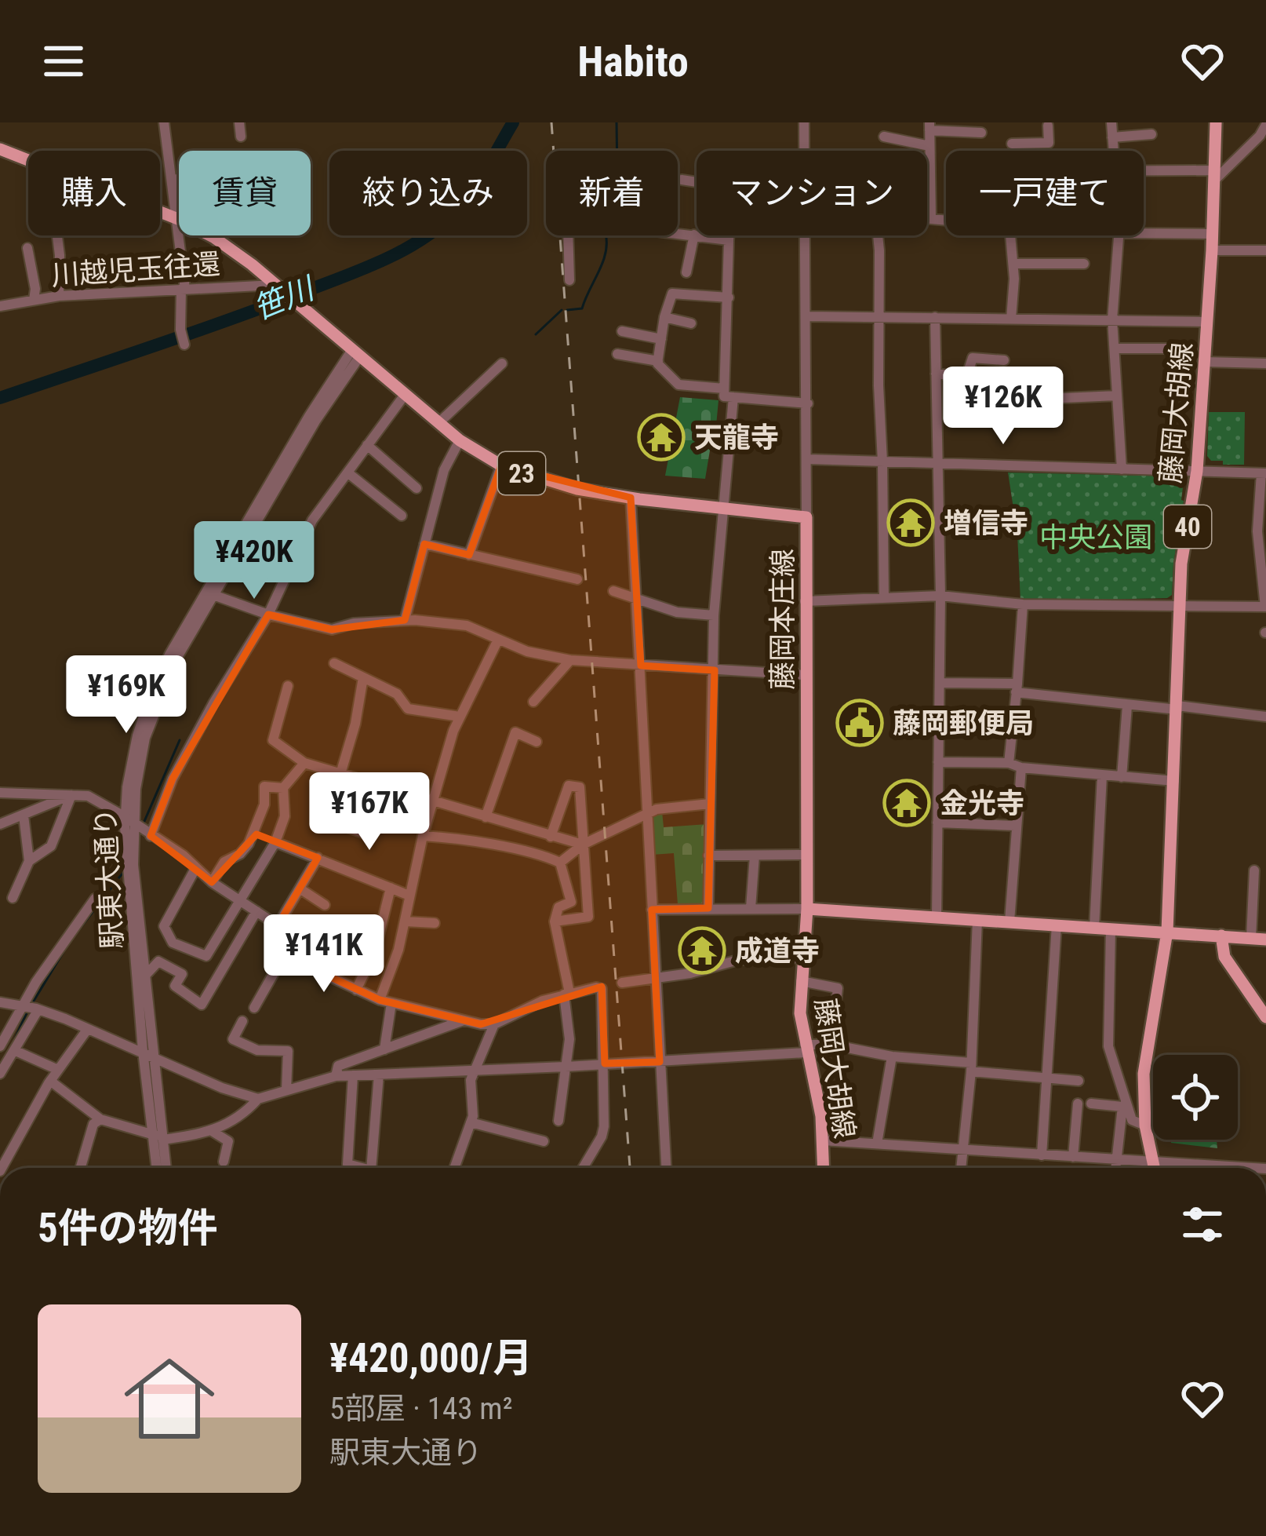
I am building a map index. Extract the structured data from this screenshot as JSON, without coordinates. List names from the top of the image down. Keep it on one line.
{"streets":{"main road":["藤岡大胡線","23","40","藤岡本庄線"],"street":["川越児玉往還","駅東大通り"]},"crossings":[["川越児玉往還","藤岡本庄線"],["藤岡大胡線","藤岡本庄線"],["藤岡本庄線","駅東大通り"]],"water":["笹川"],"parks":["中央公園"],"places":{"temple":["天龍寺","増信寺","金光寺","成道寺"],"public building":["藤岡郵便局"]},"page":{"header":"Habito","chip":["購入","賃貸","絞り込み","新着","マンション","一戸建て"],"price":["¥126K","¥420K","¥169K","¥167K","¥141K"],"heading":"5件の物件","list":[{"name":"¥420,000/月","note":"5部屋 · 143 m² · 駅東大通り"}]}}
